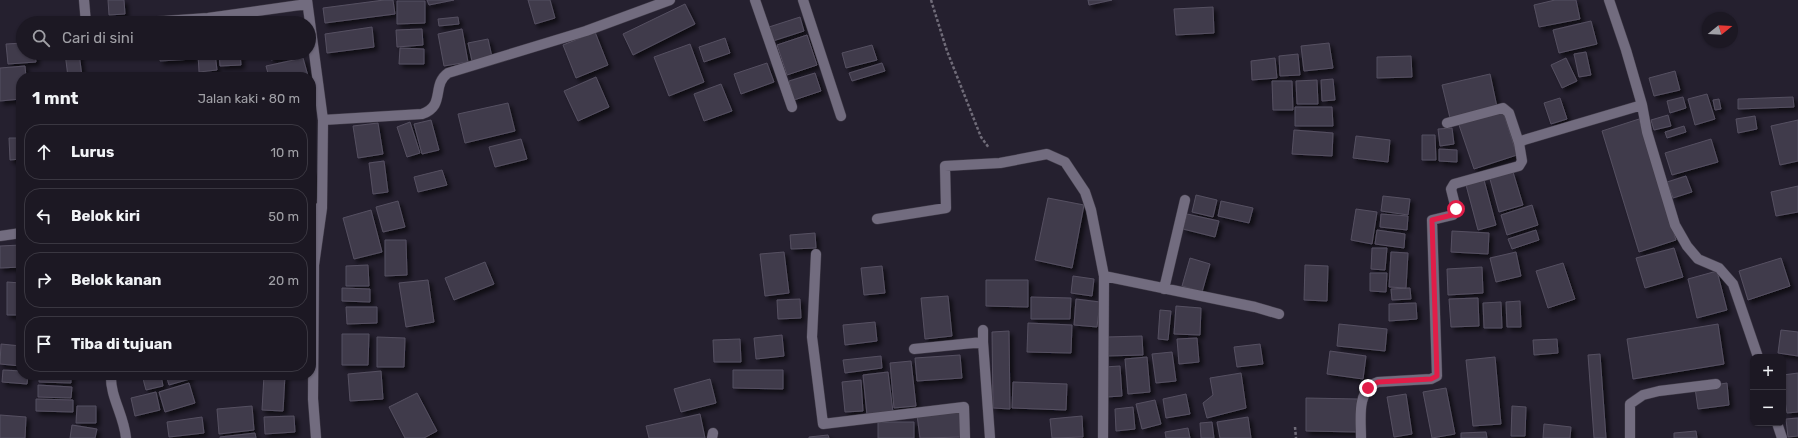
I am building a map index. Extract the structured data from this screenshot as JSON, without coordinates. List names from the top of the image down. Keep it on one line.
{"north":"right","page":{"search":"Cari di sini","heading":["1 mnt","Jalan kaki · 80 m"],"list":[["Lurus","10 m"],["Belok kiri","50 m"],["Belok kanan","20 m"],"Tiba di tujuan"],"map_buttons":["+","−"]}}
